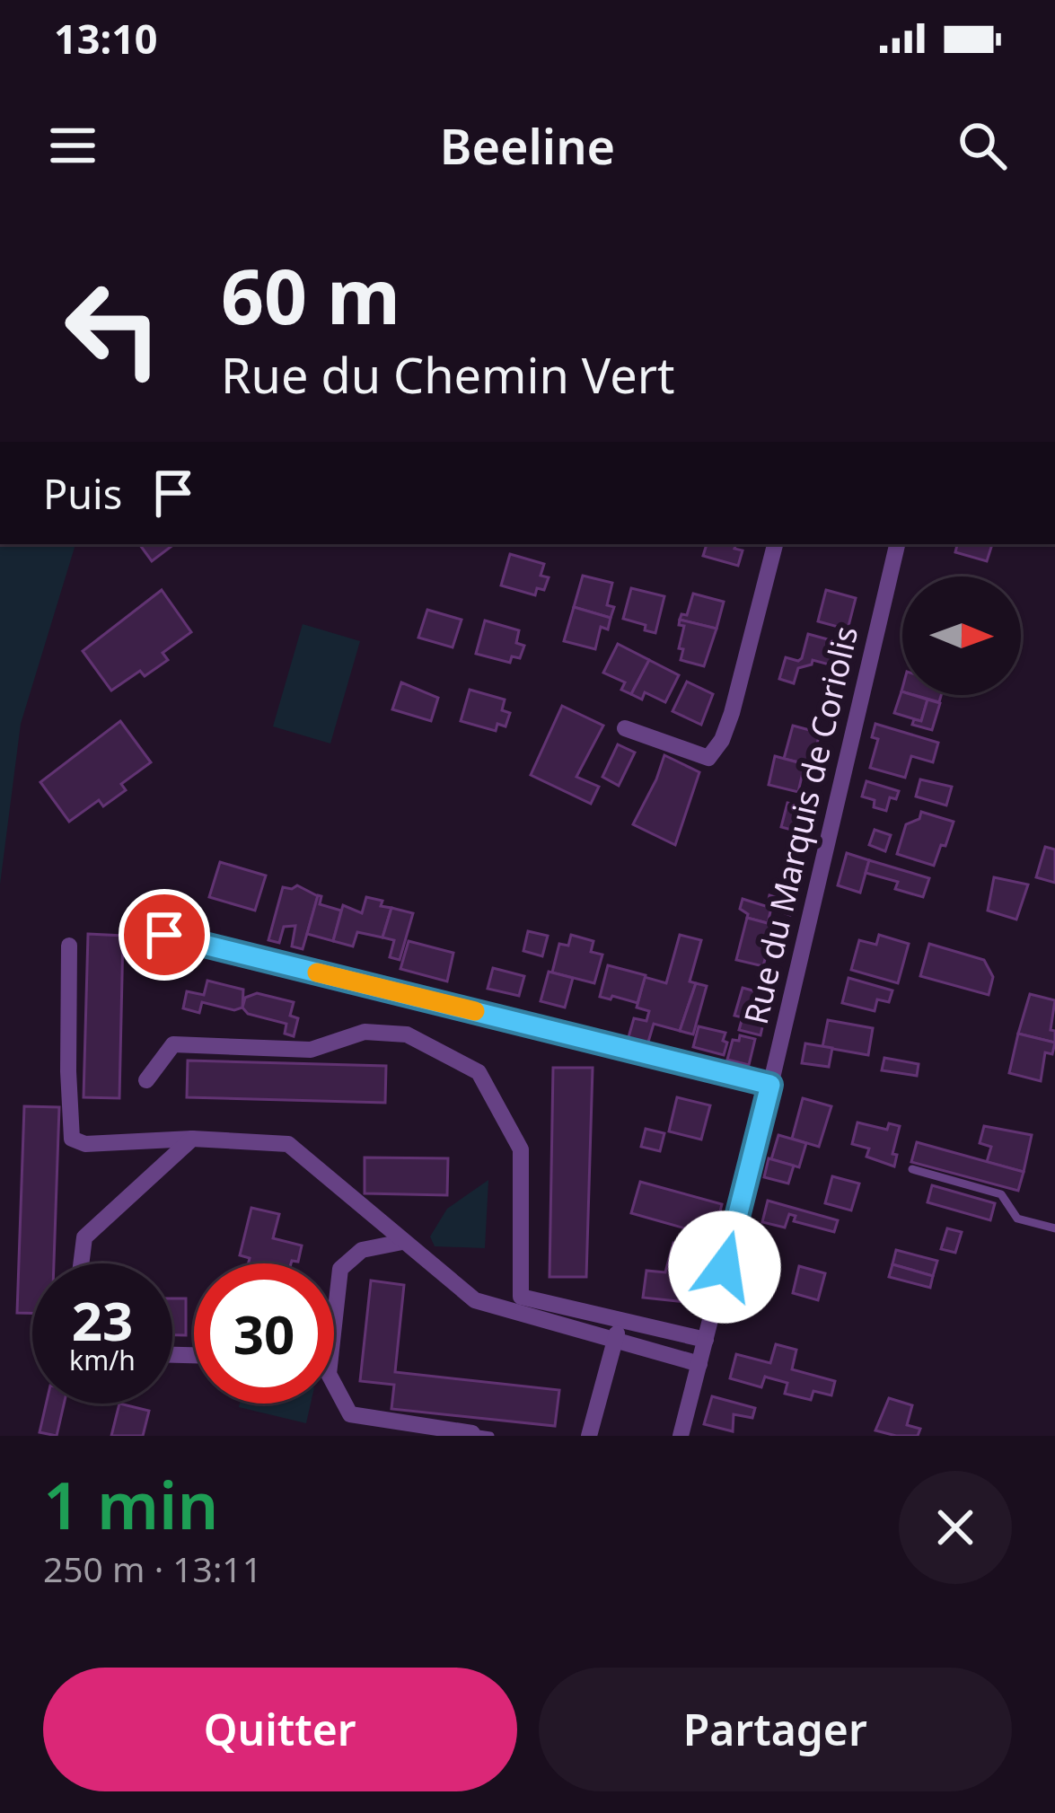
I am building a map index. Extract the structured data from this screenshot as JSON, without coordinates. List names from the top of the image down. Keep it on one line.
{"streets":{"street":["Rue du Marquis de Coriolis"]},"north":"right","page":{"status":"13:10","header":"Beeline","turn":["60 m","Rue du Chemin Vert"],"then":"Puis","speed":"23 km/h","limit":"30","heading":["1 min","250 m · 13:11"],"buttons":["Quitter","Partager"]}}
